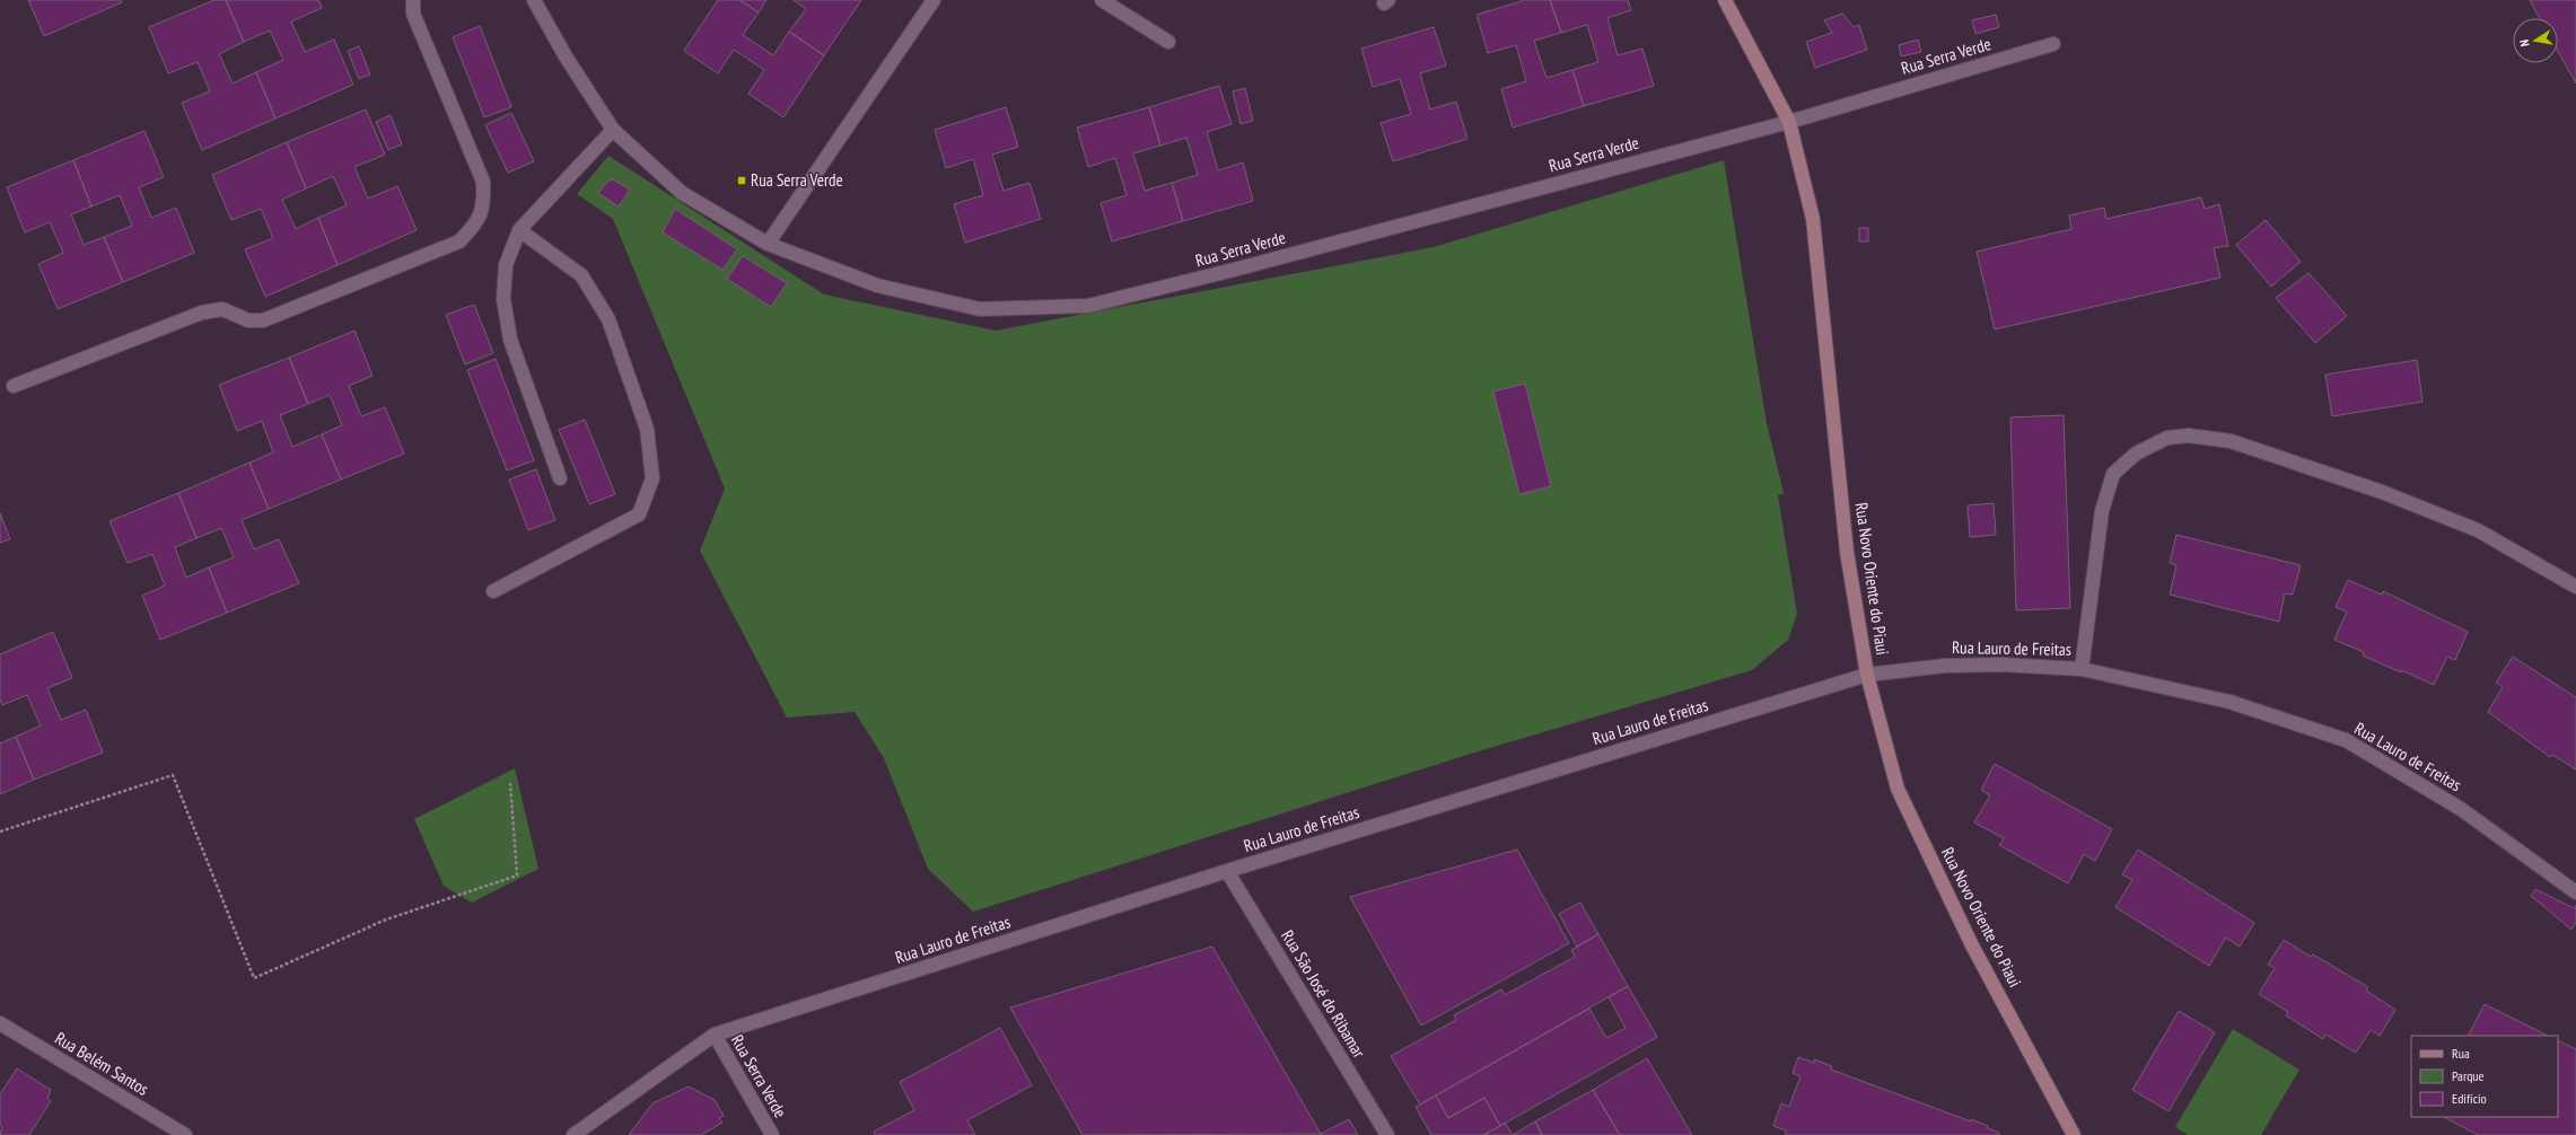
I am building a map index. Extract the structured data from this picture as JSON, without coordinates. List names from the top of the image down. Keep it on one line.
{"streets":{"street":["Rua Serra Verde","Rua Novo Oriente do Piaui","Rua Lauro de Freitas","Rua São José do Ribamar","Rua Belém Santos"]},"crossings":[["Rua Serra Verde","Rua Novo Oriente do Piaui"],["Rua Serra Verde","Rua Lauro de Freitas"],["Rua Novo Oriente do Piaui","Rua Lauro de Freitas"],["Rua Lauro de Freitas","Rua São José do Ribamar"]],"places":{"transit":["Rua Serra Verde"]},"legend":["Rua","Parque","Edifício"],"north":"left"}
